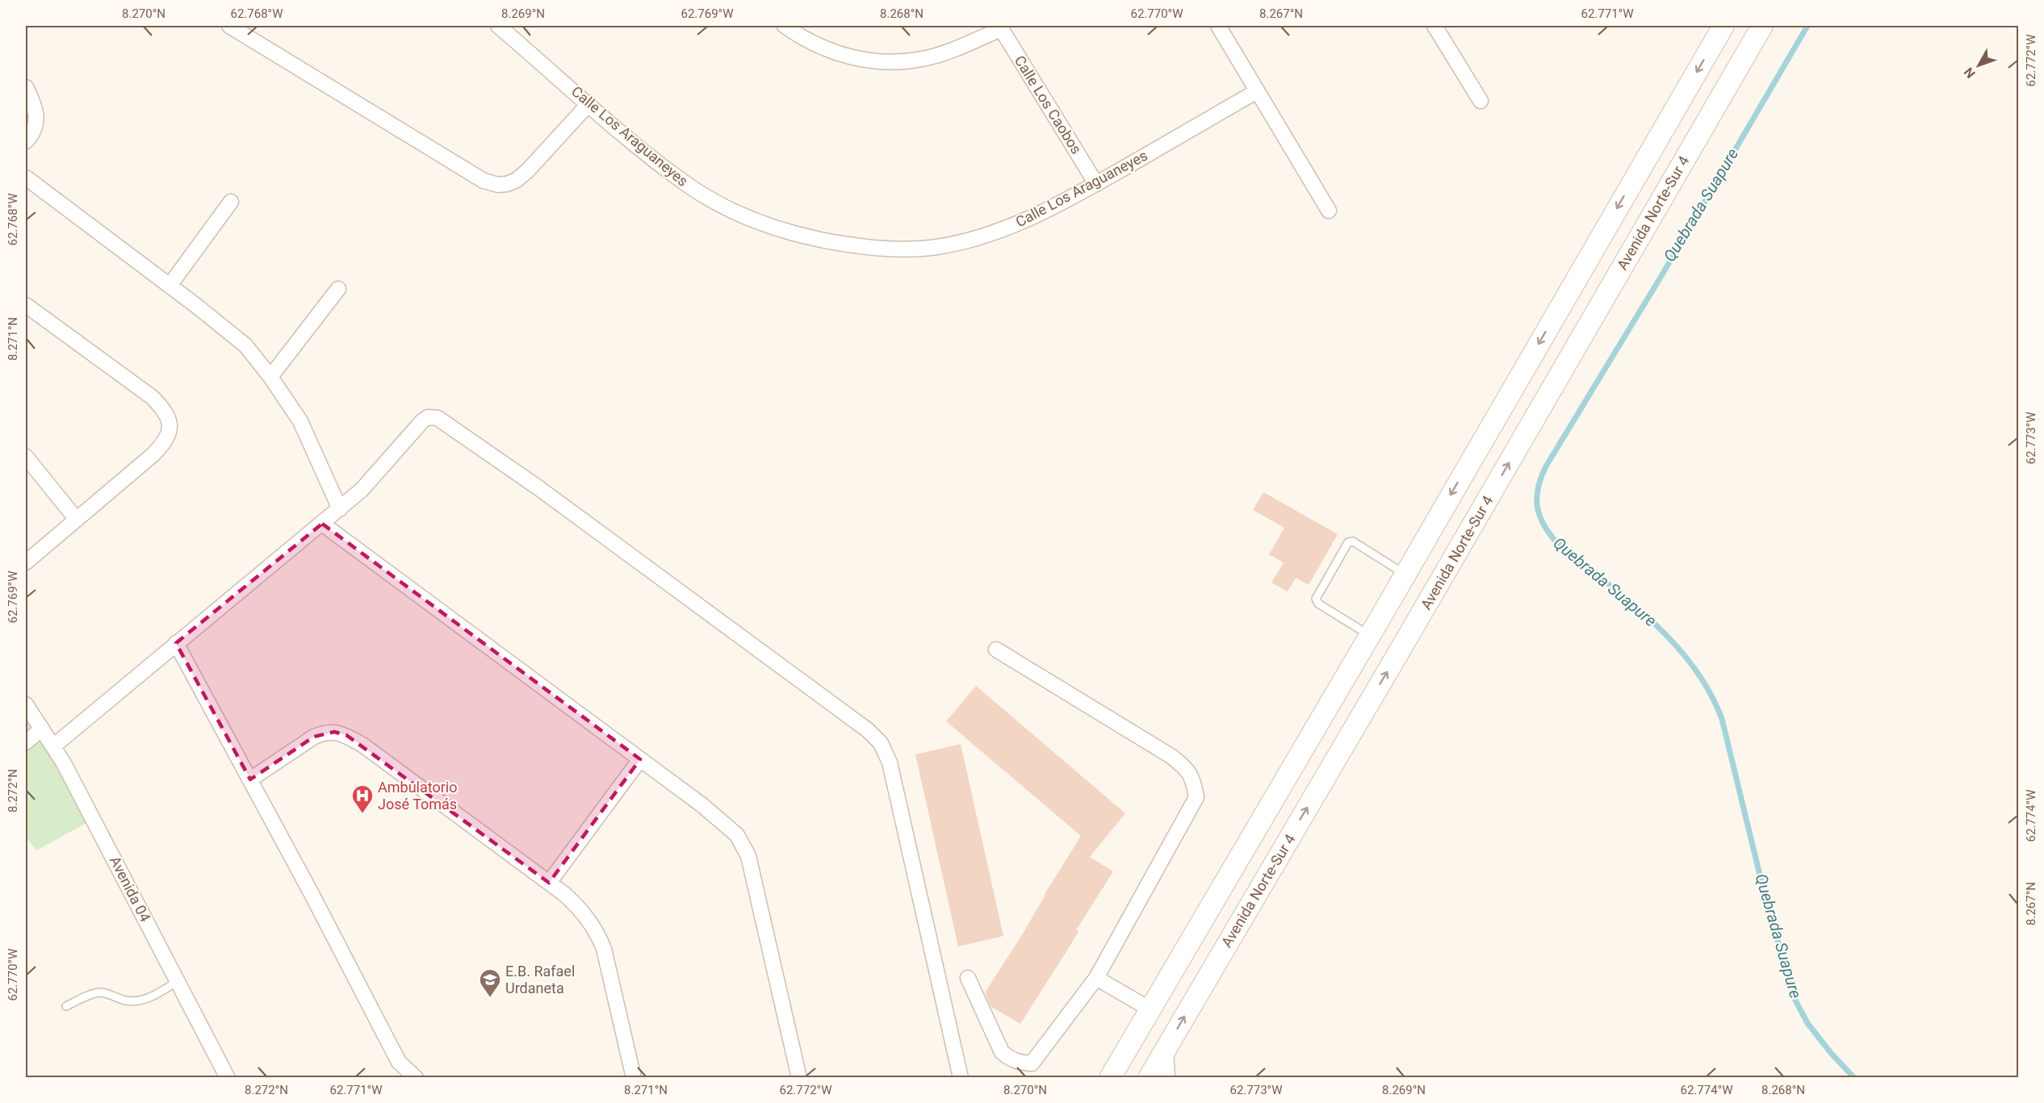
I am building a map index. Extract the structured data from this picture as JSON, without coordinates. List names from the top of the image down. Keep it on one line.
{"streets":{"main road":["Avenida Norte-Sur 4"],"street":["Calle Los Caobos","Calle Los Araguaneyes","Avenida 04"]},"crossings":[["Calle Los Caobos","Calle Los Araguaneyes"]],"water":["Quebrada Suapure"],"places":{"hospital":["Ambulatorio José Tomás"],"school or university":["E.B. Rafael Urdaneta"]},"north":"bottom left","coordinates":["8.270°N","62.768°W","8.269°N","62.769°W","8.268°N","62.770°W","8.267°N","62.771°W","62.772°W","8.271°N","62.773°W","8.272°N","62.774°W"]}
